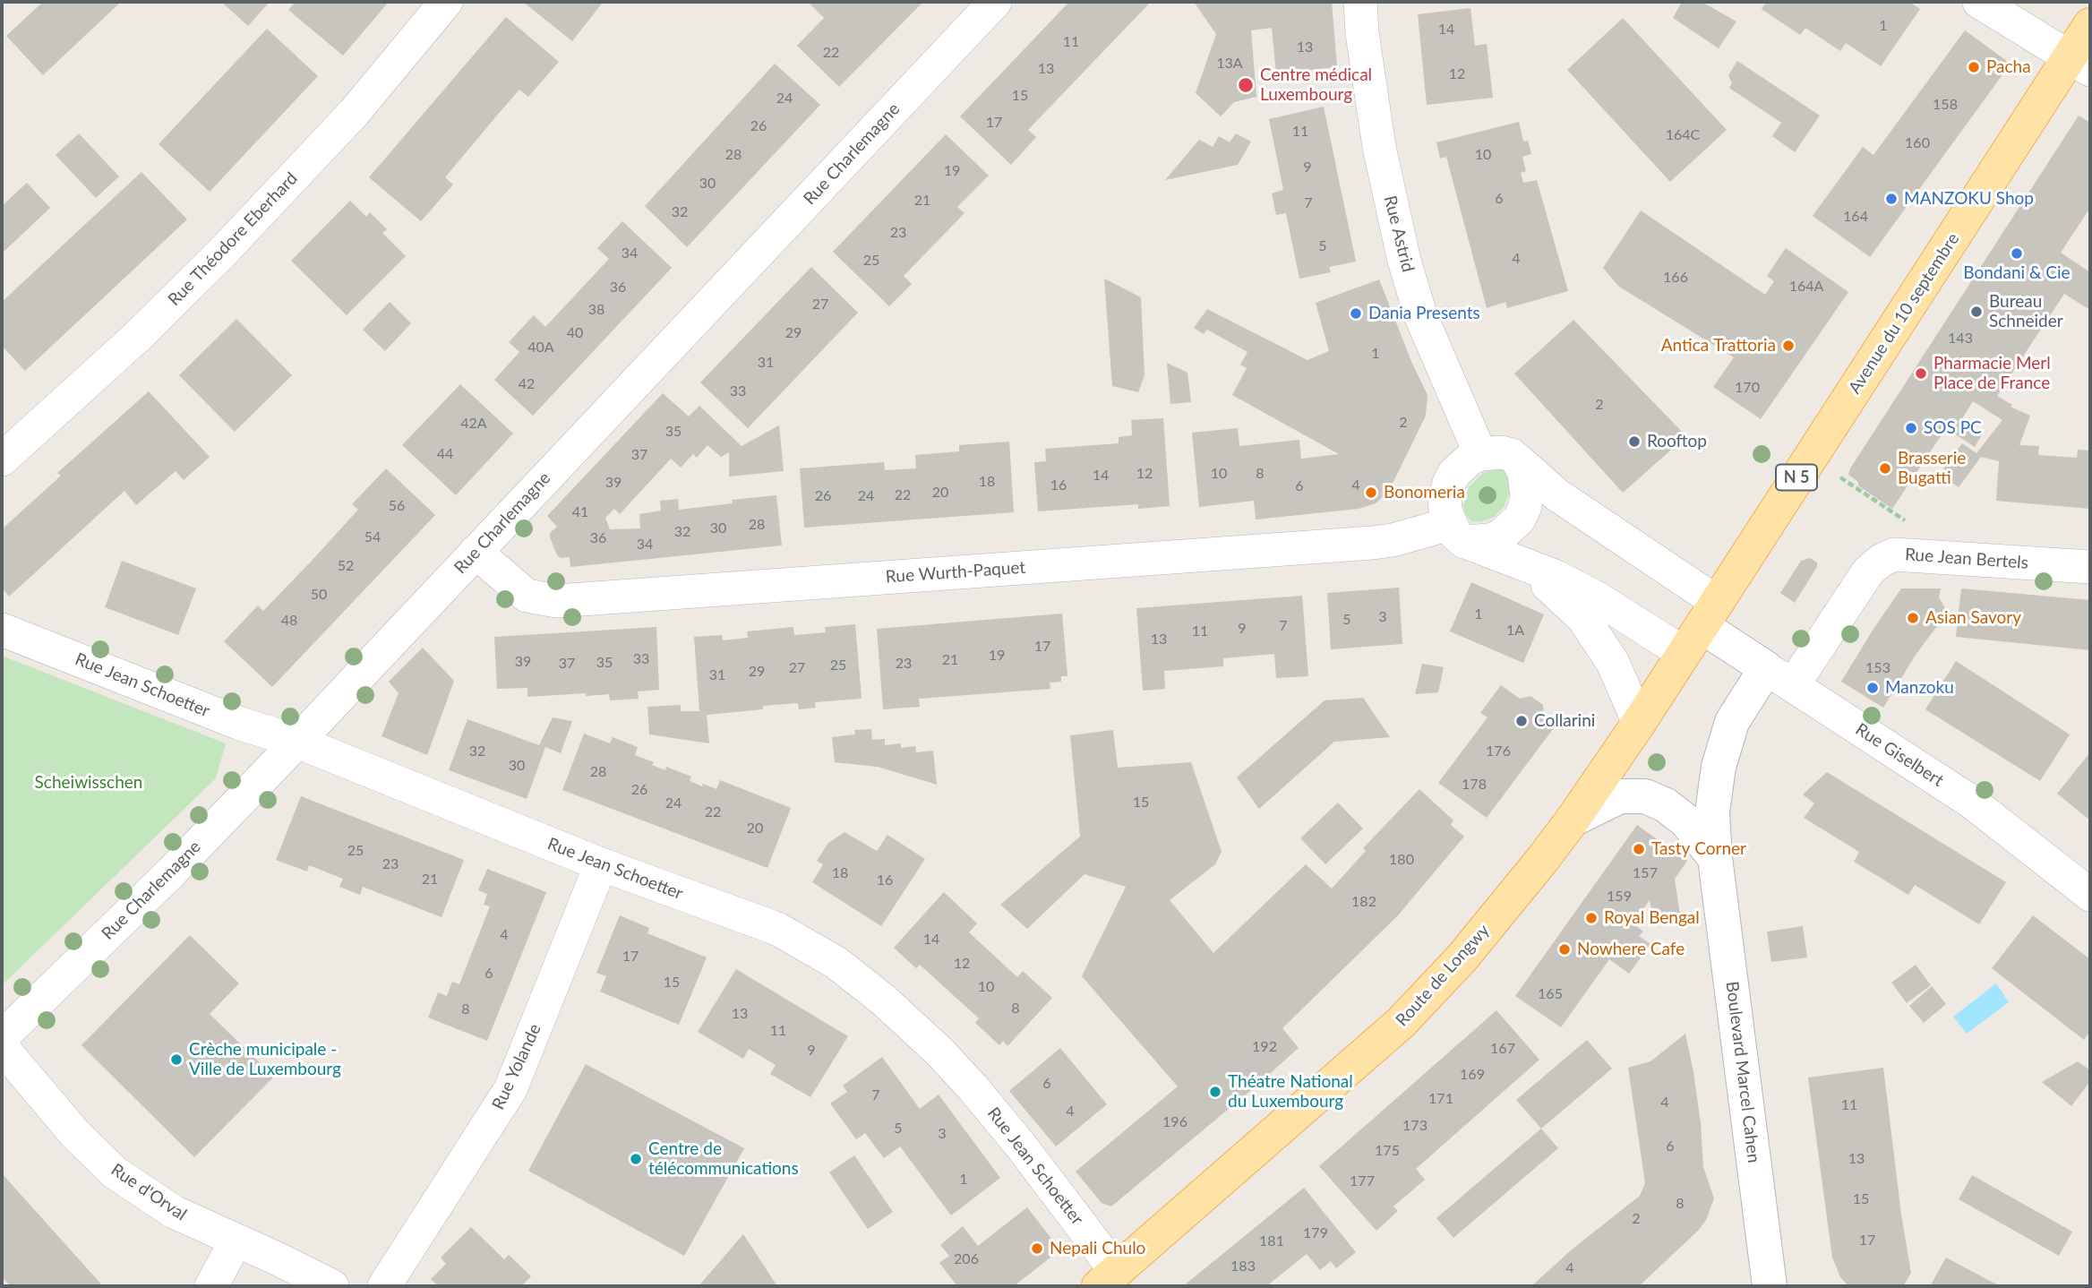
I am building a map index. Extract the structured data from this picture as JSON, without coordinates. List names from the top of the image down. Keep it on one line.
{"streets":{"main road":["Avenue du 10 septembre","N 5","Route de Longwy"],"street":["Rue Charlemagne","Rue Astrid","Rue Théodore Eberhard","Rue Jean Bertels","Rue Wurth-Paquet","Rue Jean Schoetter","Rue Giselbert","Rue Yolande","Boulevard Marcel Cahen","Rue d'Orval"]},"crossings":[["Rue Charlemagne","Rue Wurth-Paquet"],["Rue Charlemagne","Rue Jean Schoetter"],["Rue Astrid","Avenue du 10 septembre"],["Rue Astrid","Rue Wurth-Paquet"],["Rue Astrid","Rue Giselbert"],["Rue Astrid","Route de Longwy"],["Avenue du 10 septembre","Rue Giselbert"],["Avenue du 10 septembre","Route de Longwy"],["Rue Jean Bertels","Rue Giselbert"],["Rue Jean Bertels","Boulevard Marcel Cahen"],["Rue Jean Schoetter","Route de Longwy"],["Rue Jean Schoetter","Rue Yolande"],["Rue Giselbert","Route de Longwy"],["Rue Giselbert","Boulevard Marcel Cahen"]],"parks":["Scheiwisschen"],"places":["Pacha","Centre médical Luxembourg","MANZOKU Shop","Bondani & Cie","Bureau Schneider","Dania Presents","Antica Trattoria","Pharmacie Merl Place de France","SOS PC","Rooftop","Brasserie Bugatti","Bonomeria","Asian Savory","Manzoku","Collarini","Tasty Corner","Royal Bengal","Nowhere Cafe","Crèche municipale - Ville de Luxembourg","Théatre National du Luxembourg","Centre de télécommunications","Nepali Chulo"],"house_numbers":["1","14","11","13","22","13A","13","12","15","24","158","17","26","11","164C","160","28","10","9","19","30","6","21","7","32","164","23","5","34","4","25","166","164A","36","27","38","40","29","143","40A","1","31","42","170","33","2","2","42A","35","44","37","12","10","8","14","18","39","16","4","6","20","22","26","24","56","41","28","30","32","54","36","34","52","50","1","3","5","48","7","9","1A","11","13","17","19","33","21","39","35","37","23","25","27","153","29","31","32","176","30","28","178","26","15","24","22","20","25","180","23","18","157","21","16","159","182","4","14","17","12","6","15","10","165","8","8","13","11","192","167","9","169","6","7","171","4","11","4","196","173","5","3","6","175","13","1","177","15","8","2","179","17","181","206","183","4"]}
